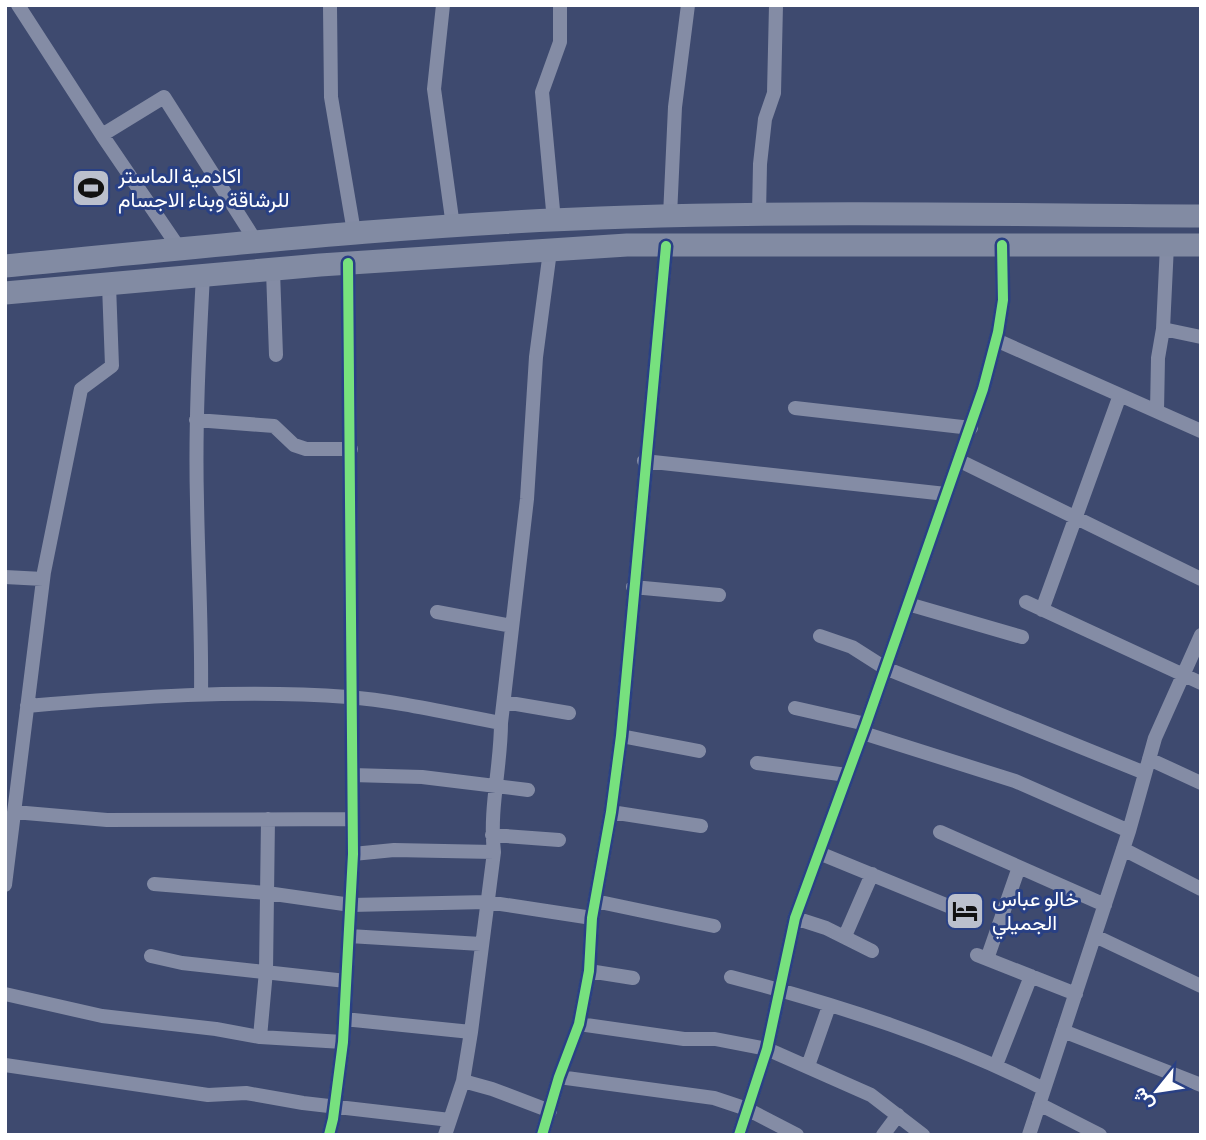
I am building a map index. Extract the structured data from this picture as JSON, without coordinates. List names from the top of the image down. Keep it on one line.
{"places":{"sports":["اكادمية الماستر للرشاقة وبناء الاجسام"],"hotel":["خالو عباس الجميلي"]},"north":"bottom left"}
